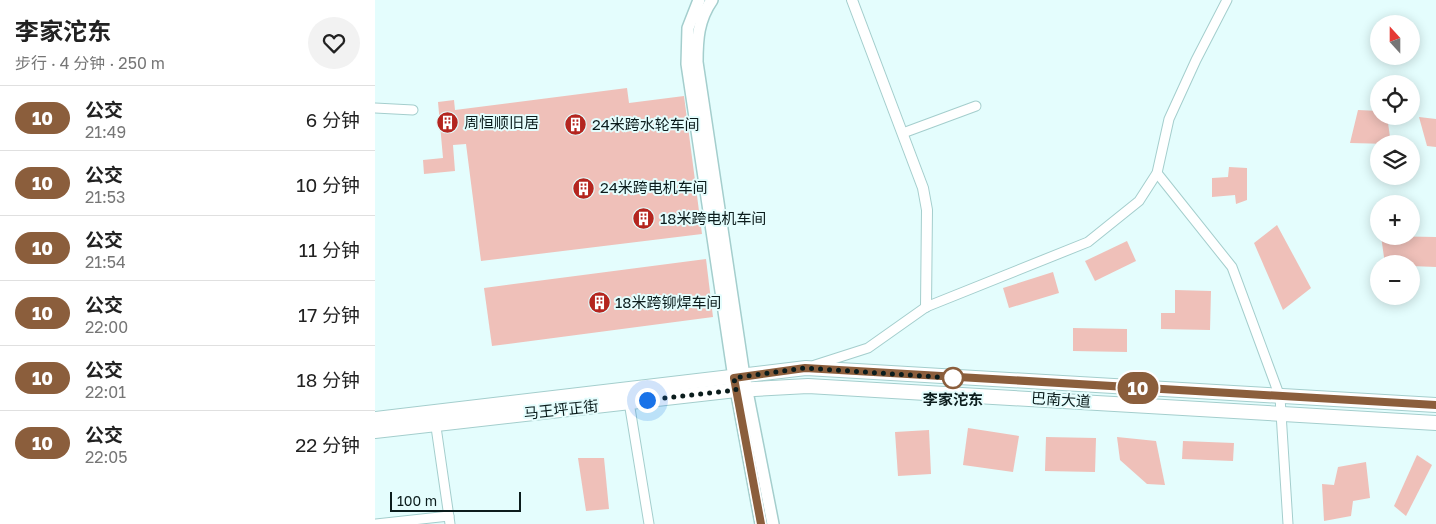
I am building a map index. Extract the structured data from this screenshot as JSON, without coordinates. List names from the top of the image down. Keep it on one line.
{"streets":{"main road":["巴南大道","马王坪正街"]},"crossings":[["巴南大道","马王坪正街"]],"places":{"building":["周恒顺旧居","24米跨水轮车间","24米跨电机车间","18米跨电机车间","18米跨铆焊车间"],"other":["李家沱东"]},"lines":["bus line 10"],"scale_bar":"100 m","north":"top","page":{"heading":["李家沱东","步行 · 4 分钟 · 250 m"],"on_map":"10","map_buttons":["+","−"],"list":[{"mark":"10","name":"公交","note":"21:49","value":"6 分钟"},{"mark":"10","name":"公交","note":"21:53","value":"10 分钟"},{"mark":"10","name":"公交","note":"21:54","value":"11 分钟"},{"mark":"10","name":"公交","note":"22:00","value":"17 分钟"},{"mark":"10","name":"公交","note":"22:01","value":"18 分钟"},{"mark":"10","name":"公交","note":"22:05","value":"22 分钟"}],"scale":"100 m"}}
